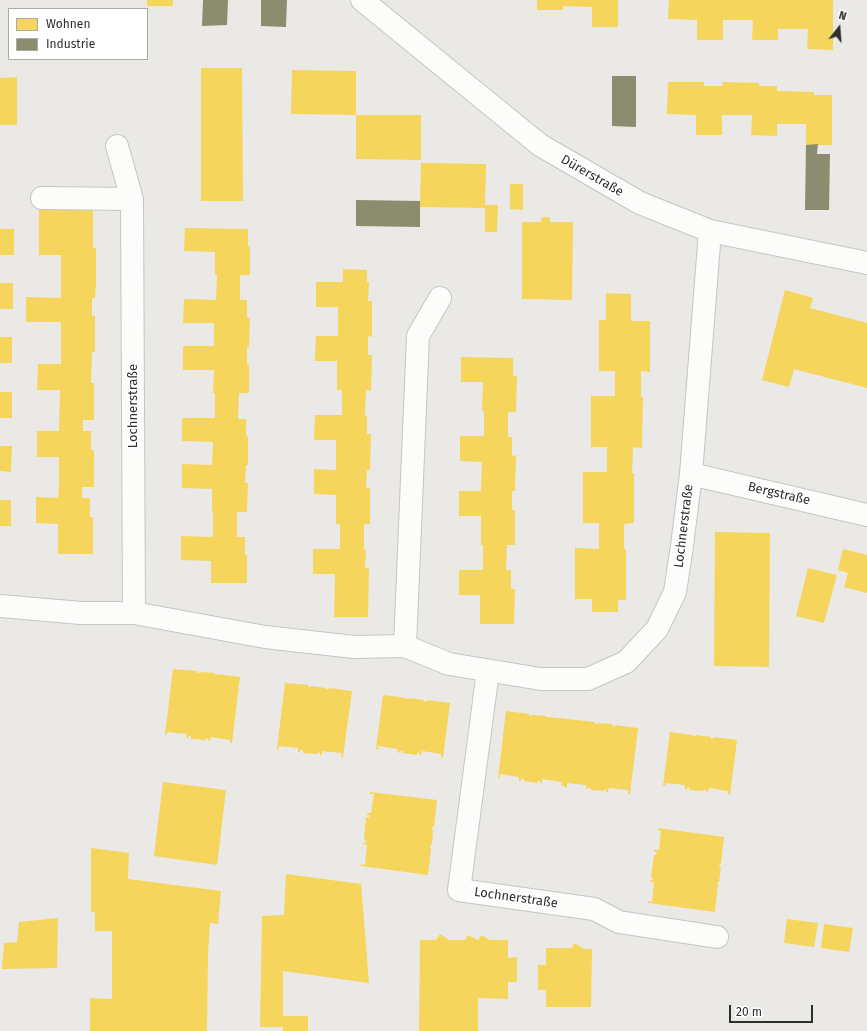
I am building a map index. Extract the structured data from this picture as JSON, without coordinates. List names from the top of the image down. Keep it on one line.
{"streets":{"street":["Dürerstraße","Lochnerstraße","Bergstraße"]},"crossings":[["Dürerstraße","Lochnerstraße"],["Lochnerstraße","Bergstraße"]],"legend":["Wohnen","Industrie"],"scale_bar":"20 m","north":"top"}
